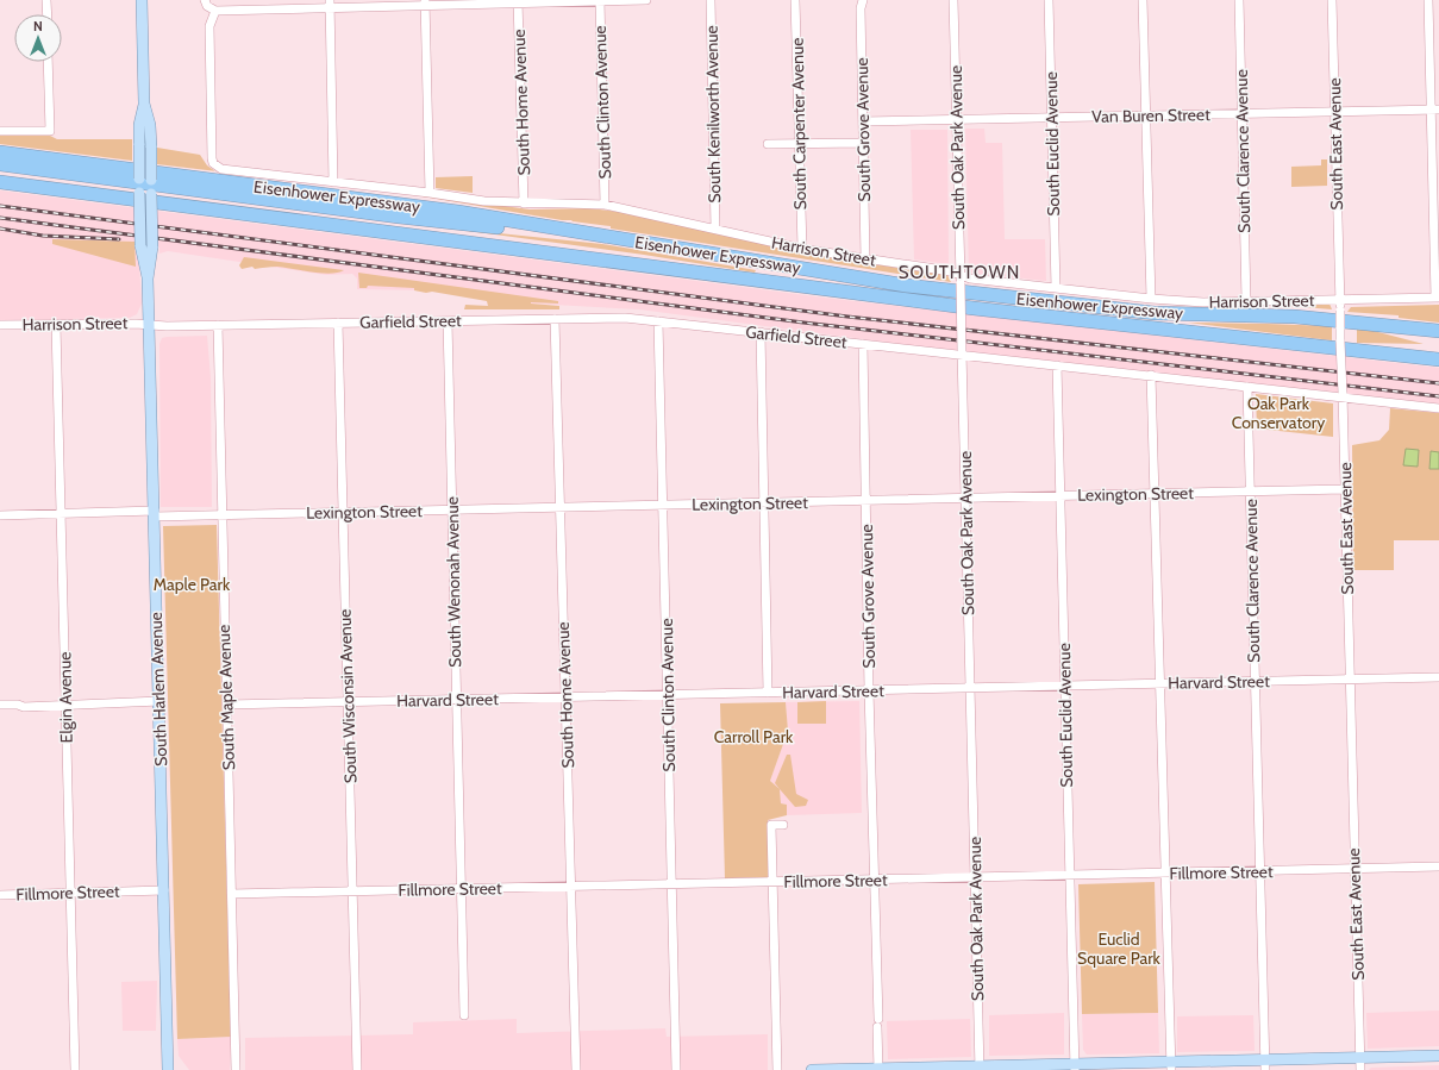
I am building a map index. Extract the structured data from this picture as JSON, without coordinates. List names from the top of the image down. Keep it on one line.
{"streets":{"highway":["Eisenhower Expressway"],"main road":["South Harlem Avenue"],"street":["South Home Avenue","South Clinton Avenue","South Kenilworth Avenue","Van Buren Street","South Carpenter Avenue","South Grove Avenue","South Euclid Avenue","South East Avenue","South Oak Park Avenue","South Clarence Avenue","Harrison Street","Garfield Street","Lexington Street","South Wenonah Avenue","Harvard Street","South Wisconsin Avenue","Elgin Avenue","South Maple Avenue","Fillmore Street"]},"crossings":[["South Home Avenue","Harrison Street"],["South Home Avenue","Garfield Street"],["South Home Avenue","Lexington Street"],["South Home Avenue","Harvard Street"],["South Home Avenue","Fillmore Street"],["South Clinton Avenue","Harrison Street"],["South Clinton Avenue","Garfield Street"],["South Clinton Avenue","Lexington Street"],["South Clinton Avenue","Harvard Street"],["South Clinton Avenue","Fillmore Street"],["South Kenilworth Avenue","Harrison Street"],["Van Buren Street","South Grove Avenue"],["Van Buren Street","South Euclid Avenue"],["Van Buren Street","South East Avenue"],["Van Buren Street","South Oak Park Avenue"],["Van Buren Street","South Clarence Avenue"],["South Carpenter Avenue","Harrison Street"],["South Grove Avenue","Harrison Street"],["South Grove Avenue","Garfield Street"],["South Grove Avenue","Lexington Street"],["South Grove Avenue","Harvard Street"],["South Grove Avenue","Fillmore Street"],["South Euclid Avenue","Harrison Street"],["South Euclid Avenue","Garfield Street"],["South Euclid Avenue","Lexington Street"],["South Euclid Avenue","Harvard Street"],["South Euclid Avenue","Fillmore Street"],["South East Avenue","Harrison Street"],["South East Avenue","Garfield Street"],["South East Avenue","Lexington Street"],["South East Avenue","Harvard Street"],["South East Avenue","Fillmore Street"],["South Oak Park Avenue","Harrison Street"],["South Oak Park Avenue","Garfield Street"],["South Oak Park Avenue","Lexington Street"],["South Oak Park Avenue","Harvard Street"],["South Oak Park Avenue","Fillmore Street"],["South Clarence Avenue","Harrison Street"],["South Clarence Avenue","Garfield Street"],["South Clarence Avenue","Lexington Street"],["South Clarence Avenue","Harvard Street"],["South Clarence Avenue","Fillmore Street"],["Harrison Street","Garfield Street"],["Harrison Street","South Harlem Avenue"],["Harrison Street","Elgin Avenue"],["Garfield Street","South Wenonah Avenue"],["Garfield Street","South Harlem Avenue"],["Garfield Street","South Wisconsin Avenue"],["Garfield Street","South Maple Avenue"],["Lexington Street","South Wenonah Avenue"],["Lexington Street","South Harlem Avenue"],["Lexington Street","South Wisconsin Avenue"],["Lexington Street","Elgin Avenue"],["Lexington Street","South Maple Avenue"],["South Wenonah Avenue","Harvard Street"],["South Wenonah Avenue","Fillmore Street"],["Harvard Street","South Wisconsin Avenue"],["Harvard Street","South Maple Avenue"],["South Harlem Avenue","Fillmore Street"],["South Wisconsin Avenue","Fillmore Street"],["Elgin Avenue","Fillmore Street"],["South Maple Avenue","Fillmore Street"]],"districts":["SOUTHTOWN"],"parks":["Oak Park Conservatory","Maple Park","Carroll Park","Euclid Square Park"],"north":"top"}
